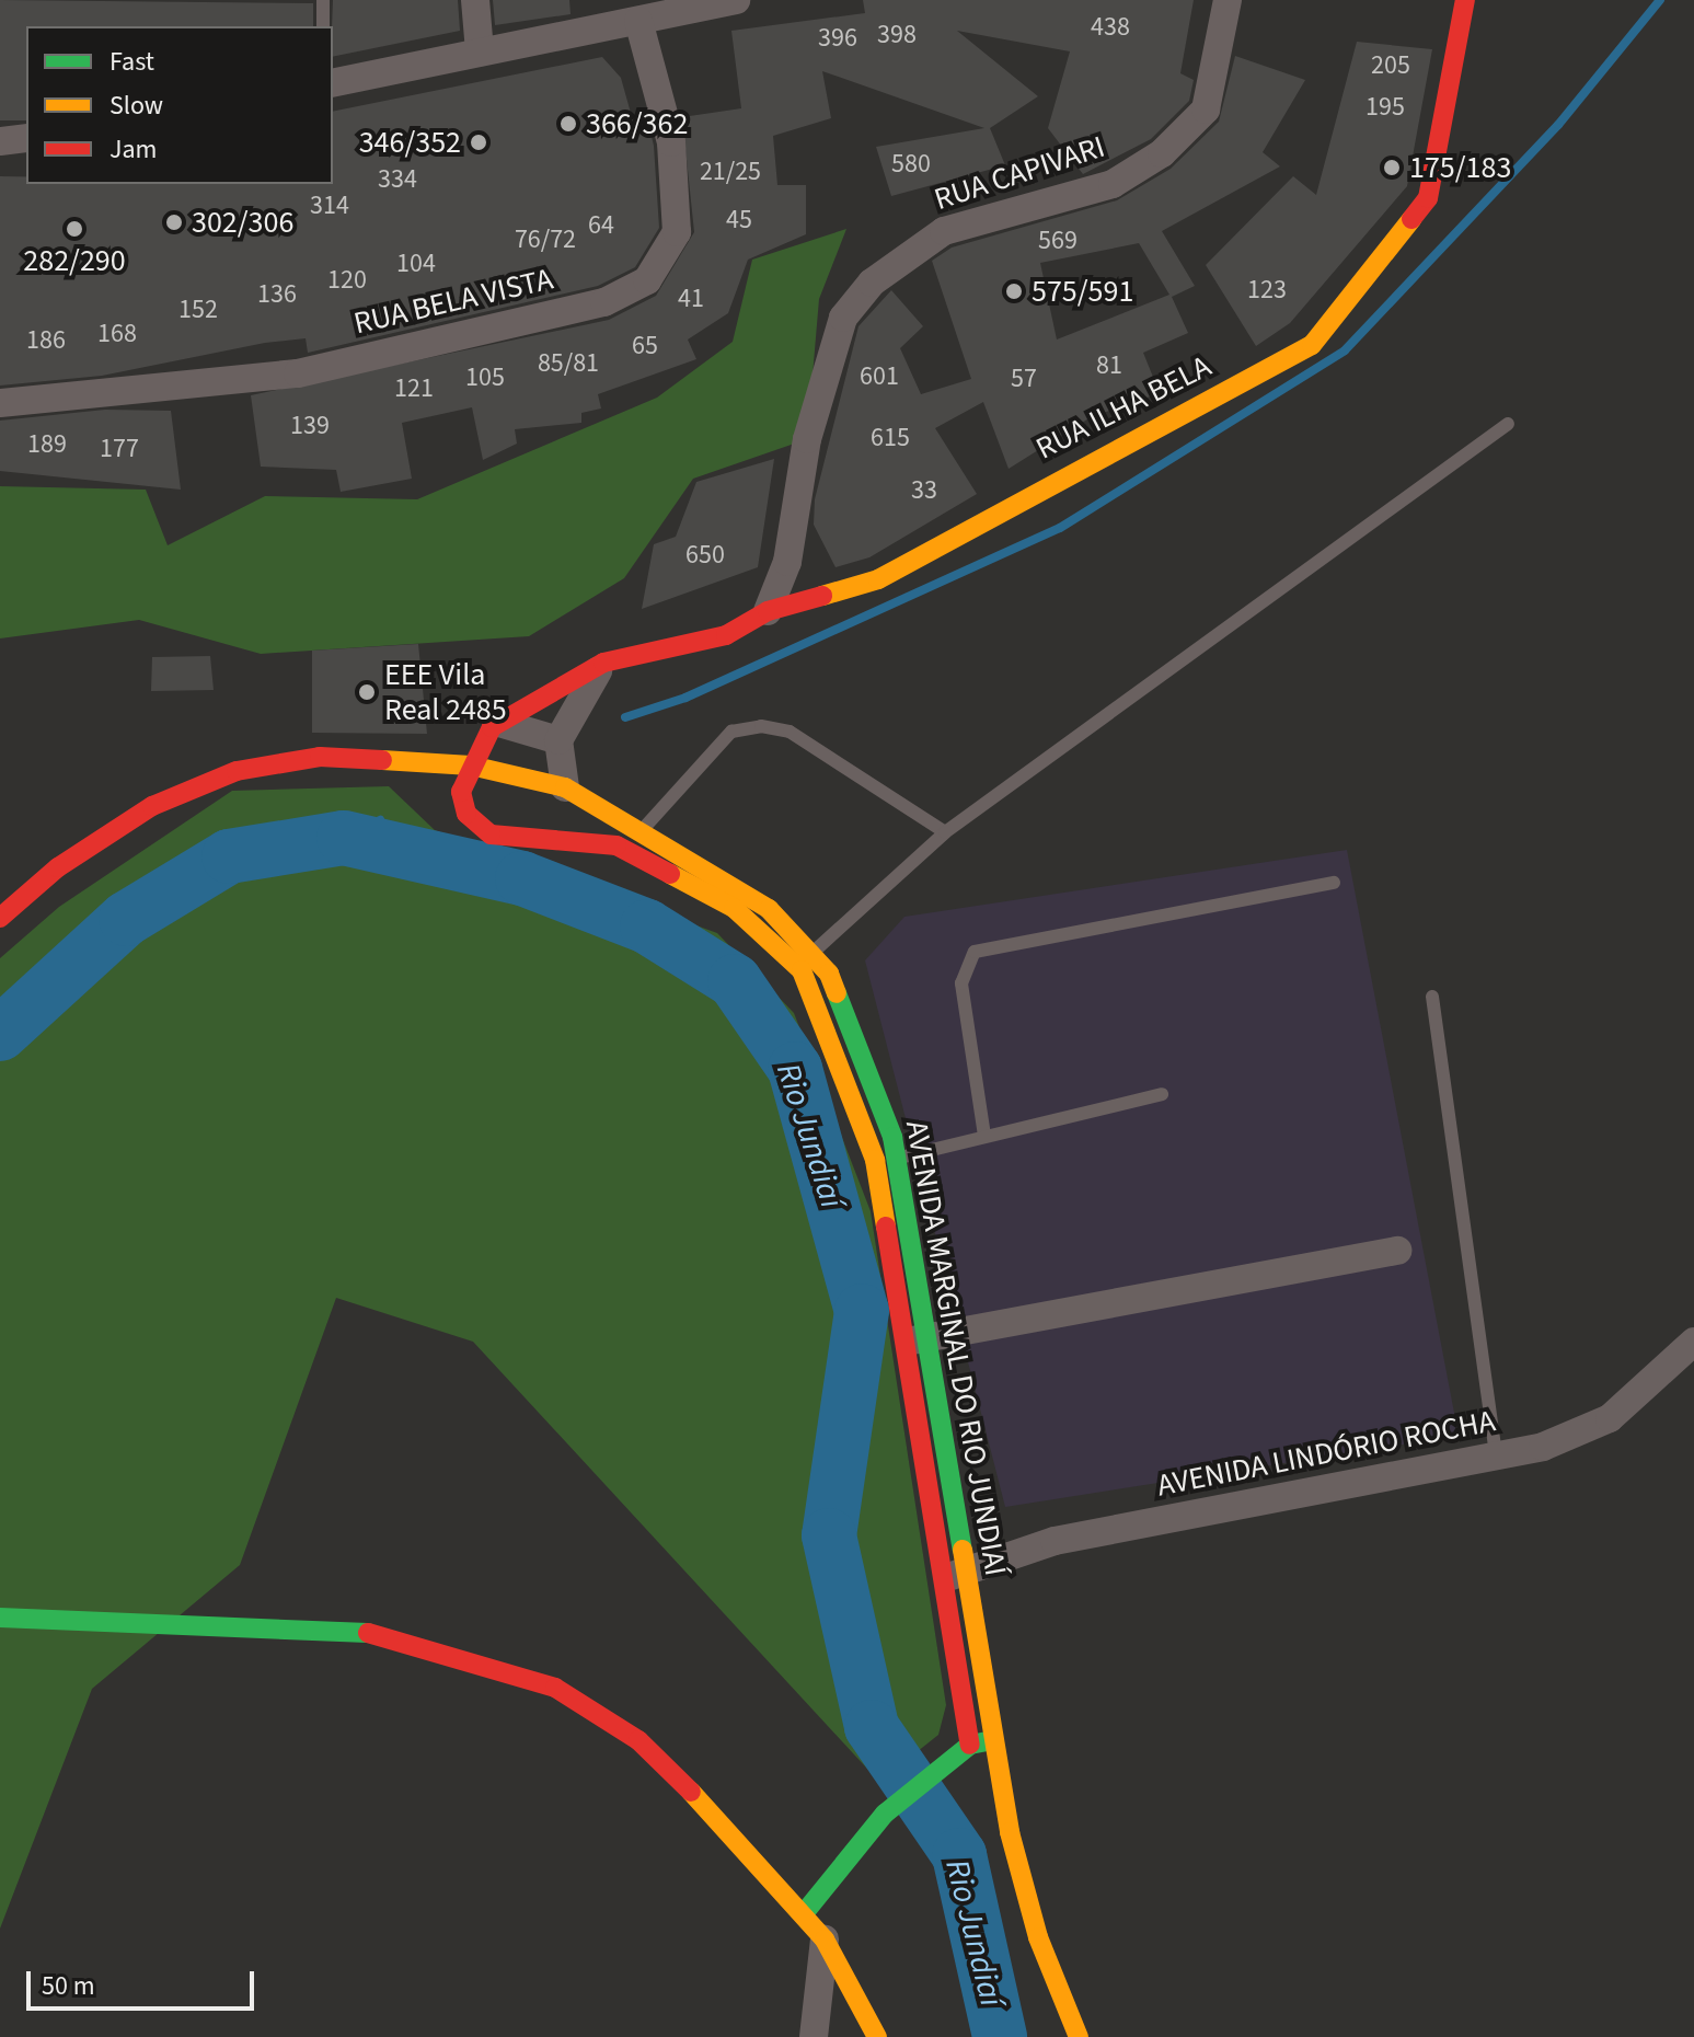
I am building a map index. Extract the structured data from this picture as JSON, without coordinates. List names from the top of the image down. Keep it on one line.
{"streets":{"main road":["RUA ILHA BELA","AVENIDA MARGINAL DO RIO JUNDIAÍ"],"street":["RUA CAPIVARI","RUA BELA VISTA","AVENIDA LINDÓRIO ROCHA"]},"crossings":[["RUA CAPIVARI","RUA ILHA BELA"],["RUA ILHA BELA","AVENIDA MARGINAL DO RIO JUNDIAÍ"],["AVENIDA MARGINAL DO RIO JUNDIAÍ","AVENIDA LINDÓRIO ROCHA"]],"water":["Rio Jundiaí"],"places":["366/362","346/352","175/183","302/306","282/290","575/591","EEE Vila Real 2485"],"house_numbers":["438","398","396","205","195","580","21/25","334","314","45","64","76/72","569","104","120","123","136","41","152","168","186","65","85/81","81","601","105","57","121","139","615","189","177","33","650"],"legend":["Fast","Slow","Jam"],"scale_bar":"50 m"}
